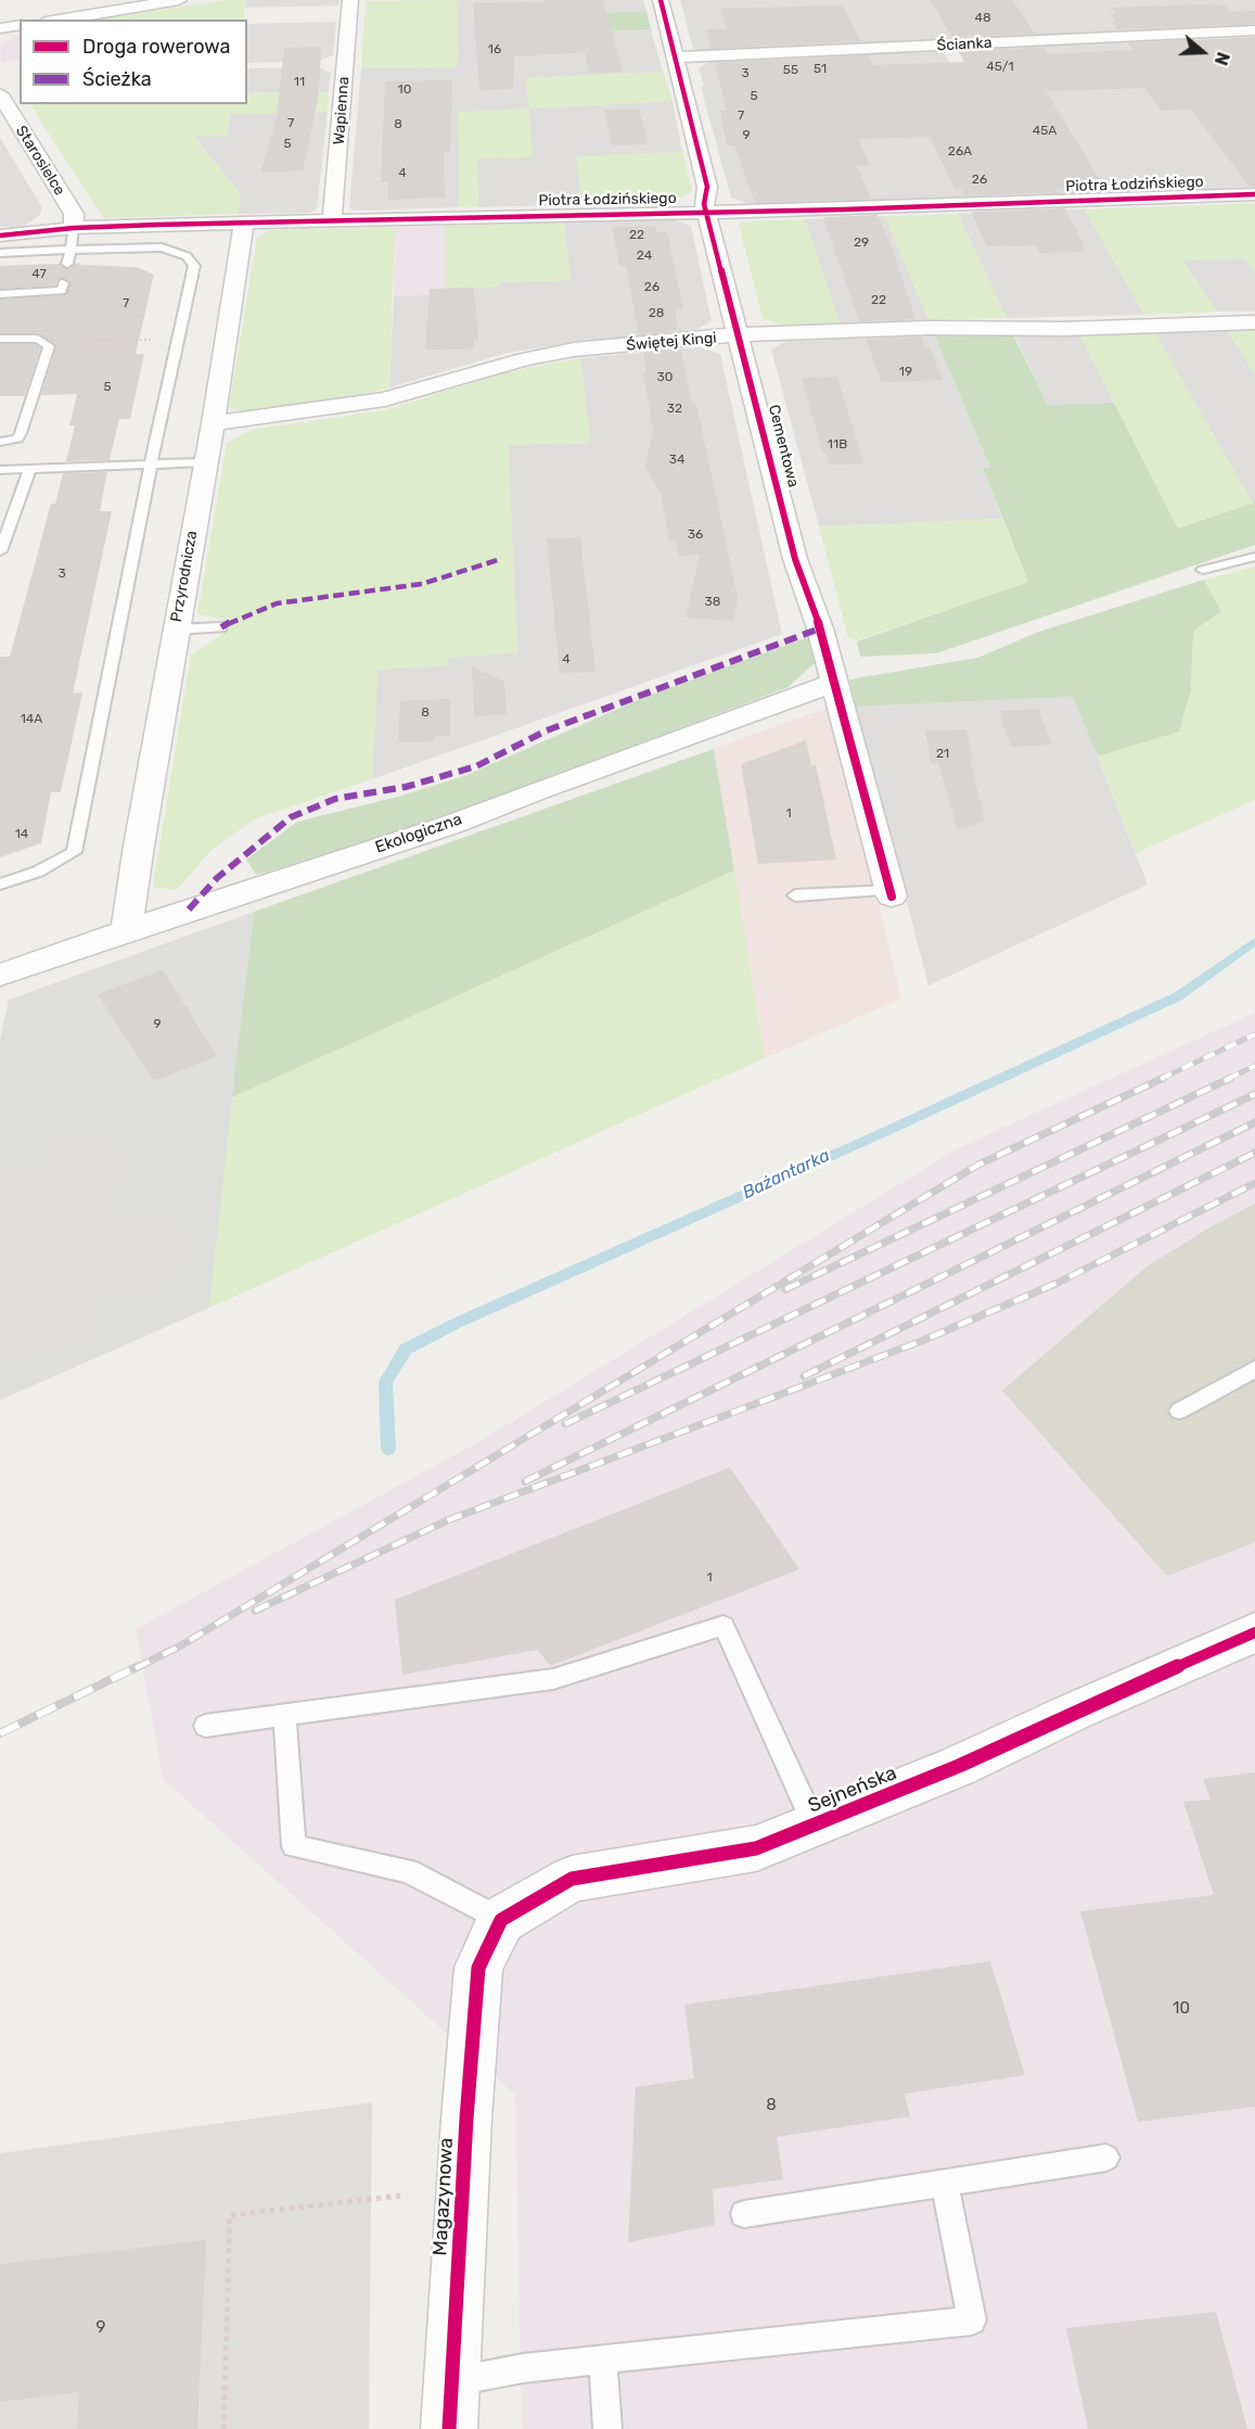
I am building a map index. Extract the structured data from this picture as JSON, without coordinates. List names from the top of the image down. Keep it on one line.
{"streets":{"street":["Ścianka","Wapienna","Starosielce","Piotra Łodzińskiego","Świętej Kingi","Cementowa","Przyrodnicza","Ekologiczna","Sejneńska","Magazynowa"]},"crossings":[["Ścianka","Cementowa"],["Wapienna","Piotra Łodzińskiego"],["Starosielce","Piotra Łodzińskiego"],["Piotra Łodzińskiego","Cementowa"],["Piotra Łodzińskiego","Przyrodnicza"],["Świętej Kingi","Cementowa"],["Świętej Kingi","Przyrodnicza"],["Cementowa","Ekologiczna"],["Przyrodnicza","Ekologiczna"],["Sejneńska","Magazynowa"]],"water":["Bażantarka"],"house_numbers":["48","16","45/1","51","55","3","11","10","5","7","7","8","45A","9","5","26A","4","26","22","29","24","47","26","22","7","28","19","30","5","32","11B","34","36","3","38","4","8","14A","21","1","14","9","1","10","8","9"],"legend":["Droga rowerowa","Ścieżka"],"north":"right"}
